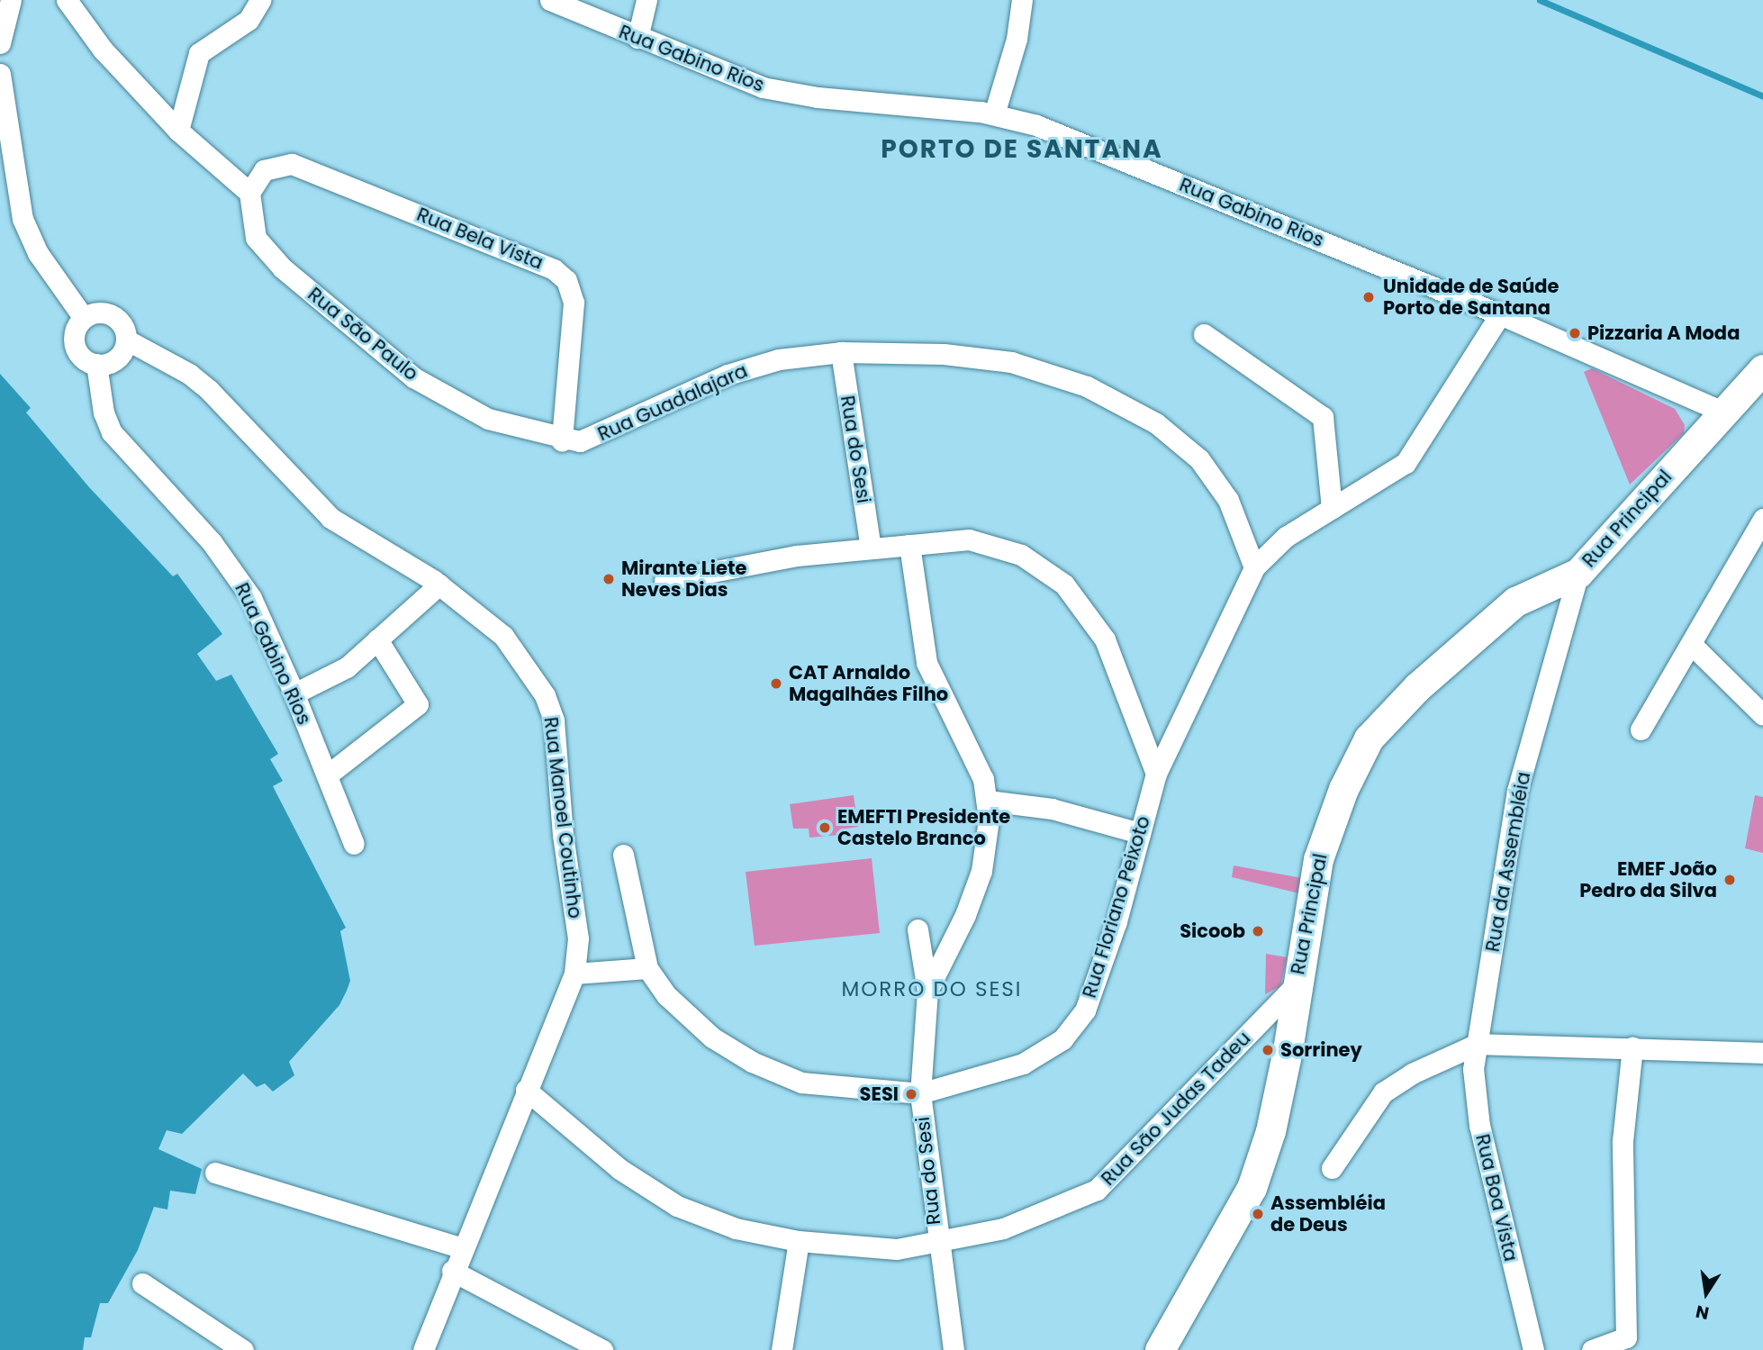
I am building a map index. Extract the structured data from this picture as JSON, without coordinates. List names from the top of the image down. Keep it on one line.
{"streets":{"street":["Rua Gabino Rios","Rua Bela Vista","Rua São Paulo","Rua Guadalajara","Rua do Sesi","Rua Principal","Rua Manoel Coutinho","Rua da Assembléia","Rua Floriano Peixoto","Rua São Judas Tadeu","Rua Boa Vista"]},"crossings":[["Rua Gabino Rios","Rua Principal"],["Rua Gabino Rios","Rua Manoel Coutinho"],["Rua Gabino Rios","Rua Floriano Peixoto"],["Rua Bela Vista","Rua São Paulo"],["Rua Bela Vista","Rua Guadalajara"],["Rua São Paulo","Rua Guadalajara"],["Rua Guadalajara","Rua do Sesi"],["Rua Guadalajara","Rua Floriano Peixoto"],["Rua do Sesi","Rua Floriano Peixoto"],["Rua do Sesi","Rua São Judas Tadeu"],["Rua Principal","Rua da Assembléia"],["Rua Principal","Rua São Judas Tadeu"],["Rua Manoel Coutinho","Rua São Judas Tadeu"],["Rua da Assembléia","Rua Boa Vista"]],"districts":["PORTO DE SANTANA","MORRO DO SESI"],"places":["Unidade de Saúde Porto de Santana","Pizzaria A Moda","Mirante Liete Neves Dias","CAT Arnaldo Magalhães Filho","EMEFTI Presidente Castelo Branco","EMEF João Pedro da Silva","Sicoob","Sorriney","SESI","Assembléia de Deus"],"north":"bottom"}
